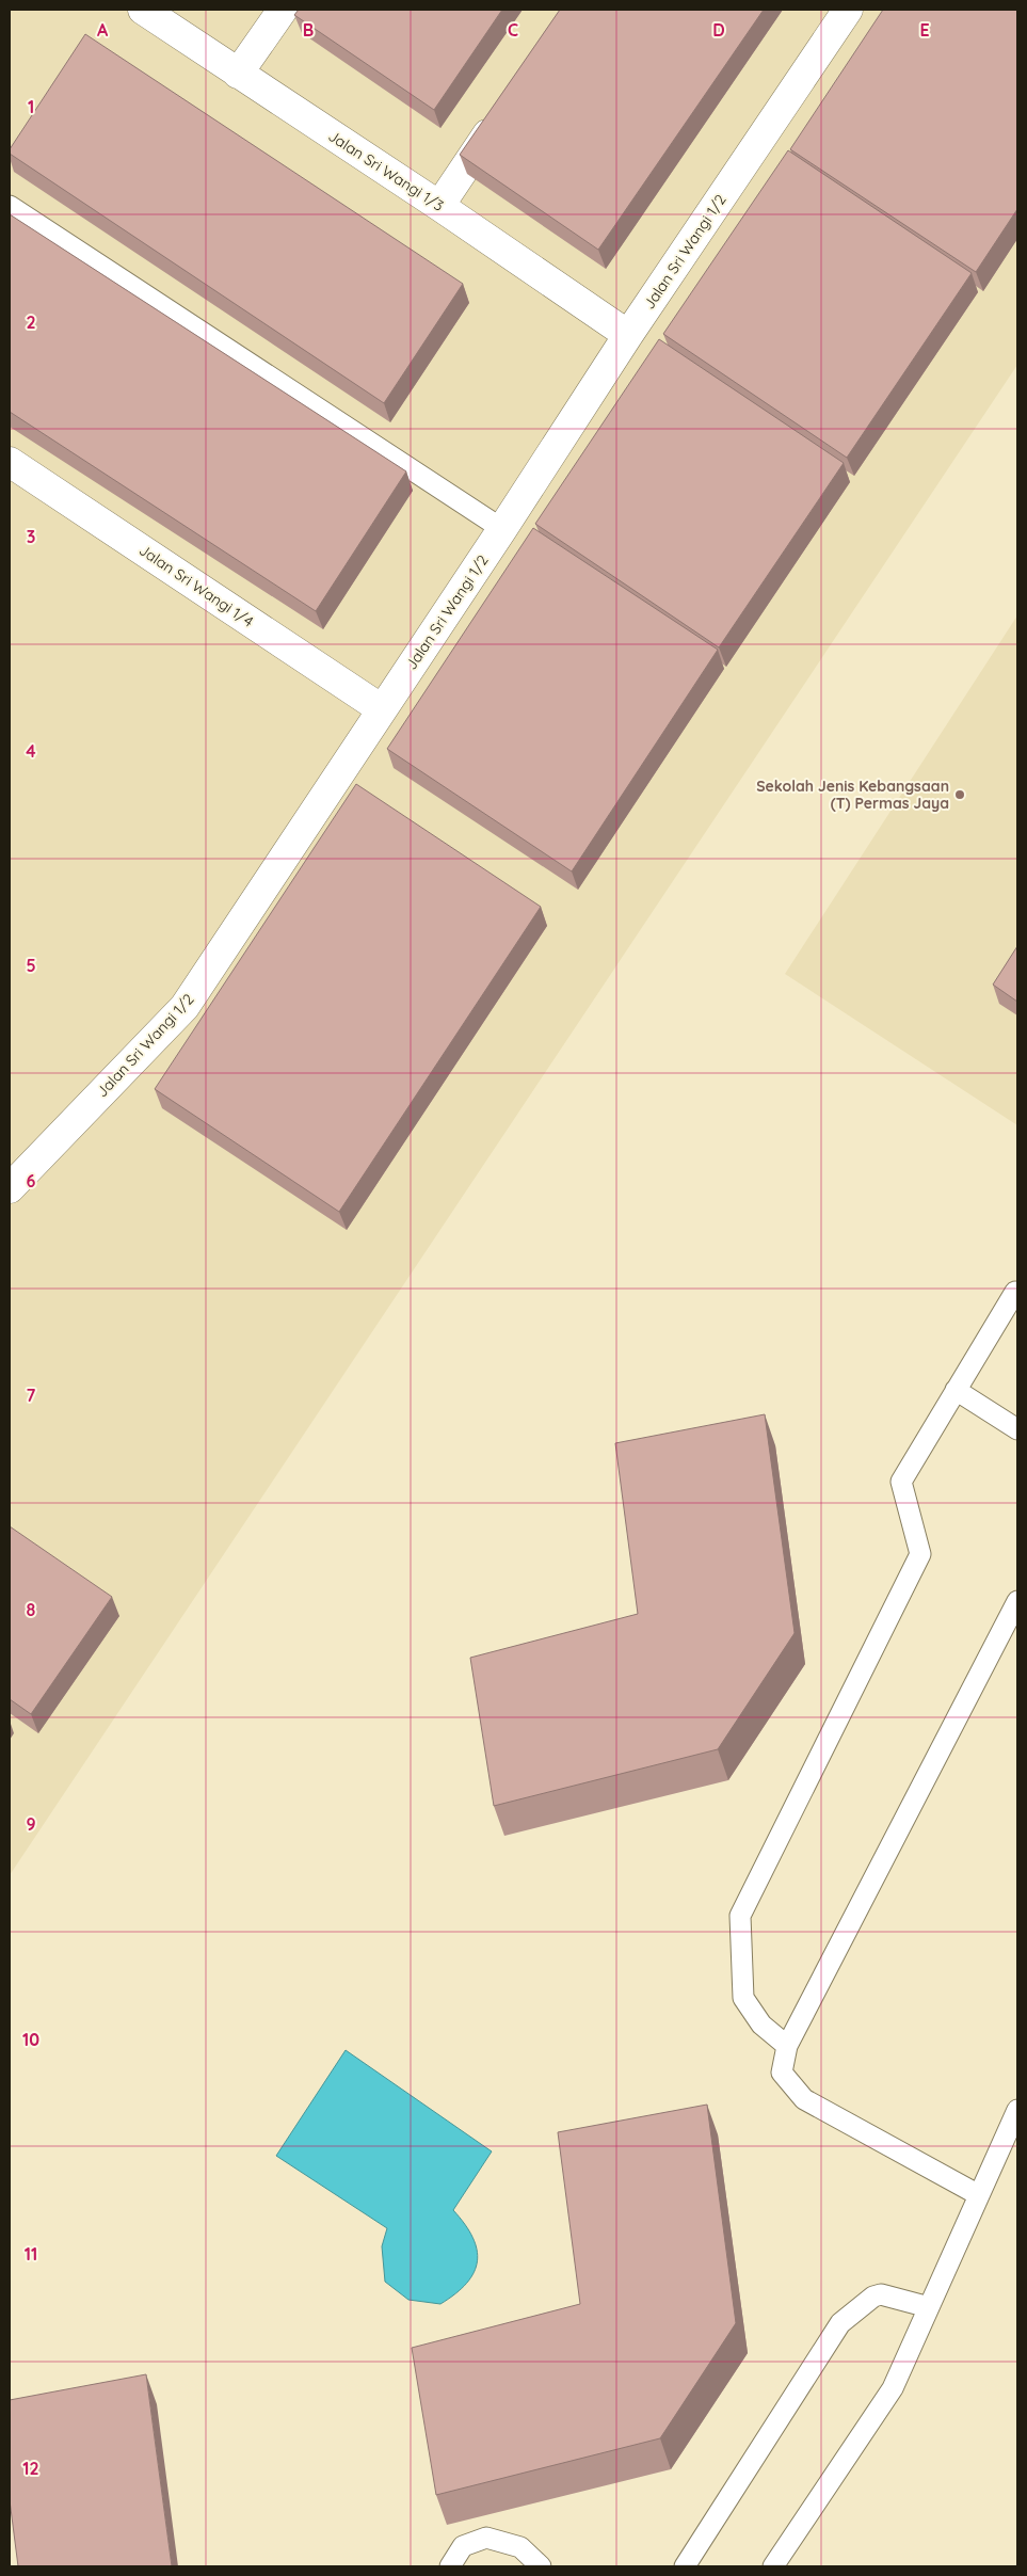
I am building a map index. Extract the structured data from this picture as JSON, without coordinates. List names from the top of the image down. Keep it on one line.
{"streets":{"street":["Jalan Sri Wangi 1/3","Jalan Sri Wangi 1/2","Jalan Sri Wangi 1/4"]},"crossings":[["Jalan Sri Wangi 1/3","Jalan Sri Wangi 1/2"],["Jalan Sri Wangi 1/2","Jalan Sri Wangi 1/4"]],"places":["Sekolah Jenis Kebangsaan (T) Permas Jaya"],"grid":{"columns":["A","B","C","D","E"],"rows":["1","2","3","4","5","6","7","8","9","10","11","12"]}}
